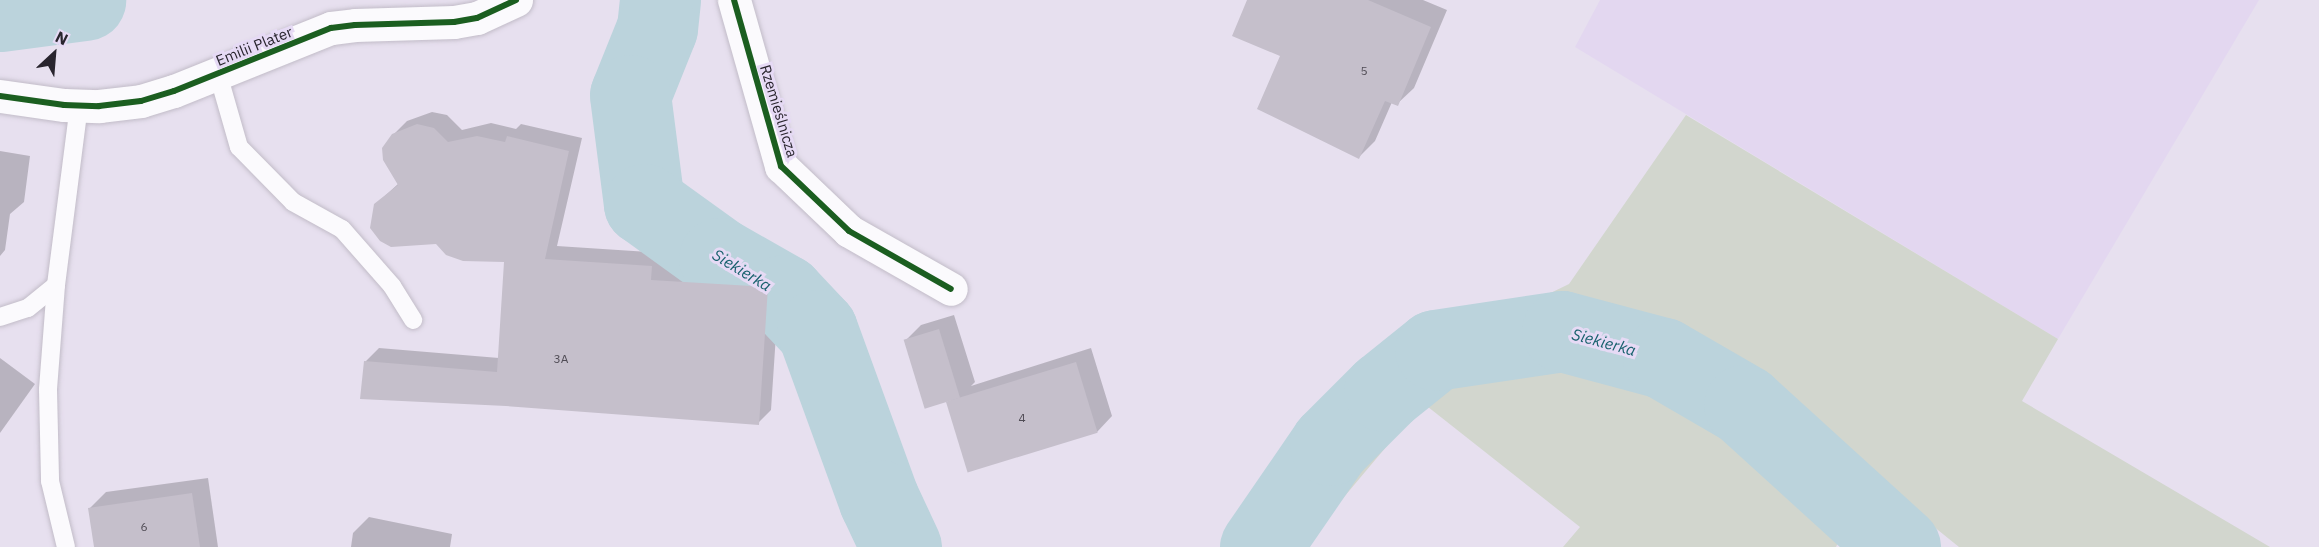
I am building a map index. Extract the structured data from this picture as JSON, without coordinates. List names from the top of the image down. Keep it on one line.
{"streets":{"street":["Emilii Plater","Rzemieślnicza"]},"water":["Siekierka"],"house_numbers":["5","3A","4","6"],"north":"top right"}
